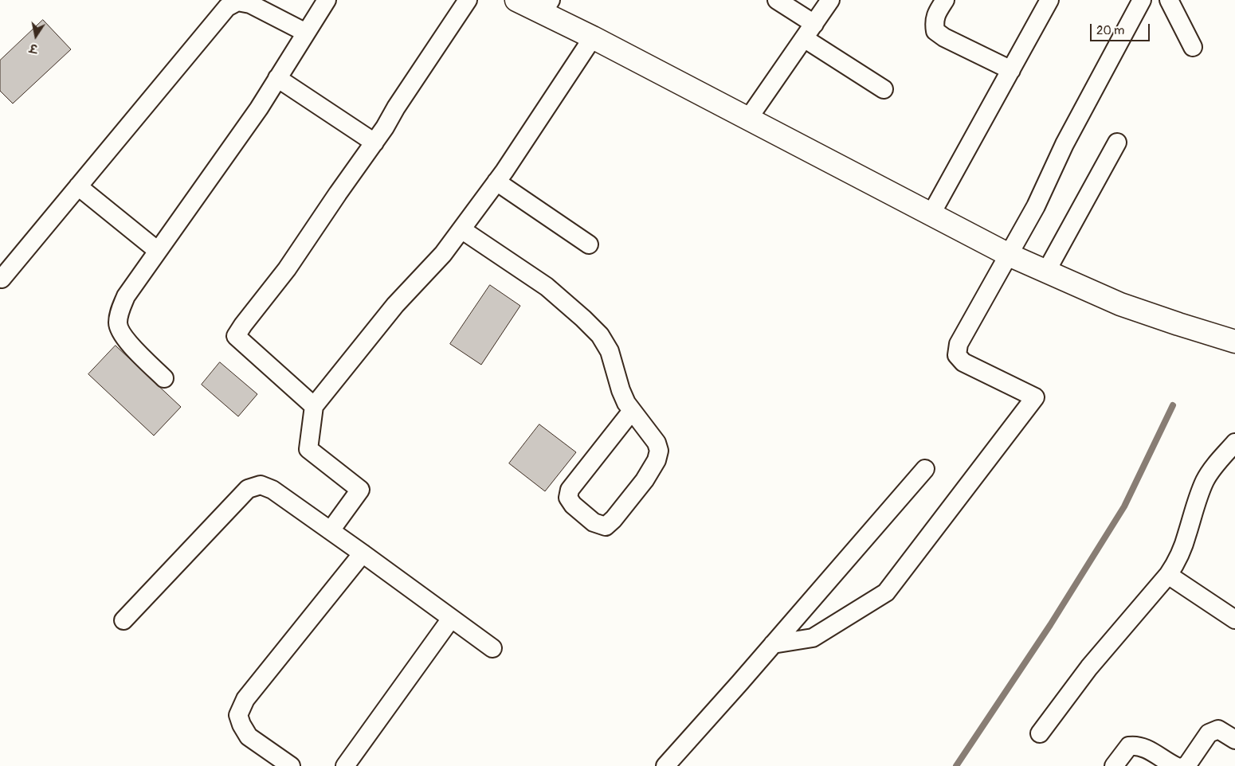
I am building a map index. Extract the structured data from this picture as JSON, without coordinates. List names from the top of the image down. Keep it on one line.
{"scale_bar":"20 m","north":"bottom"}
